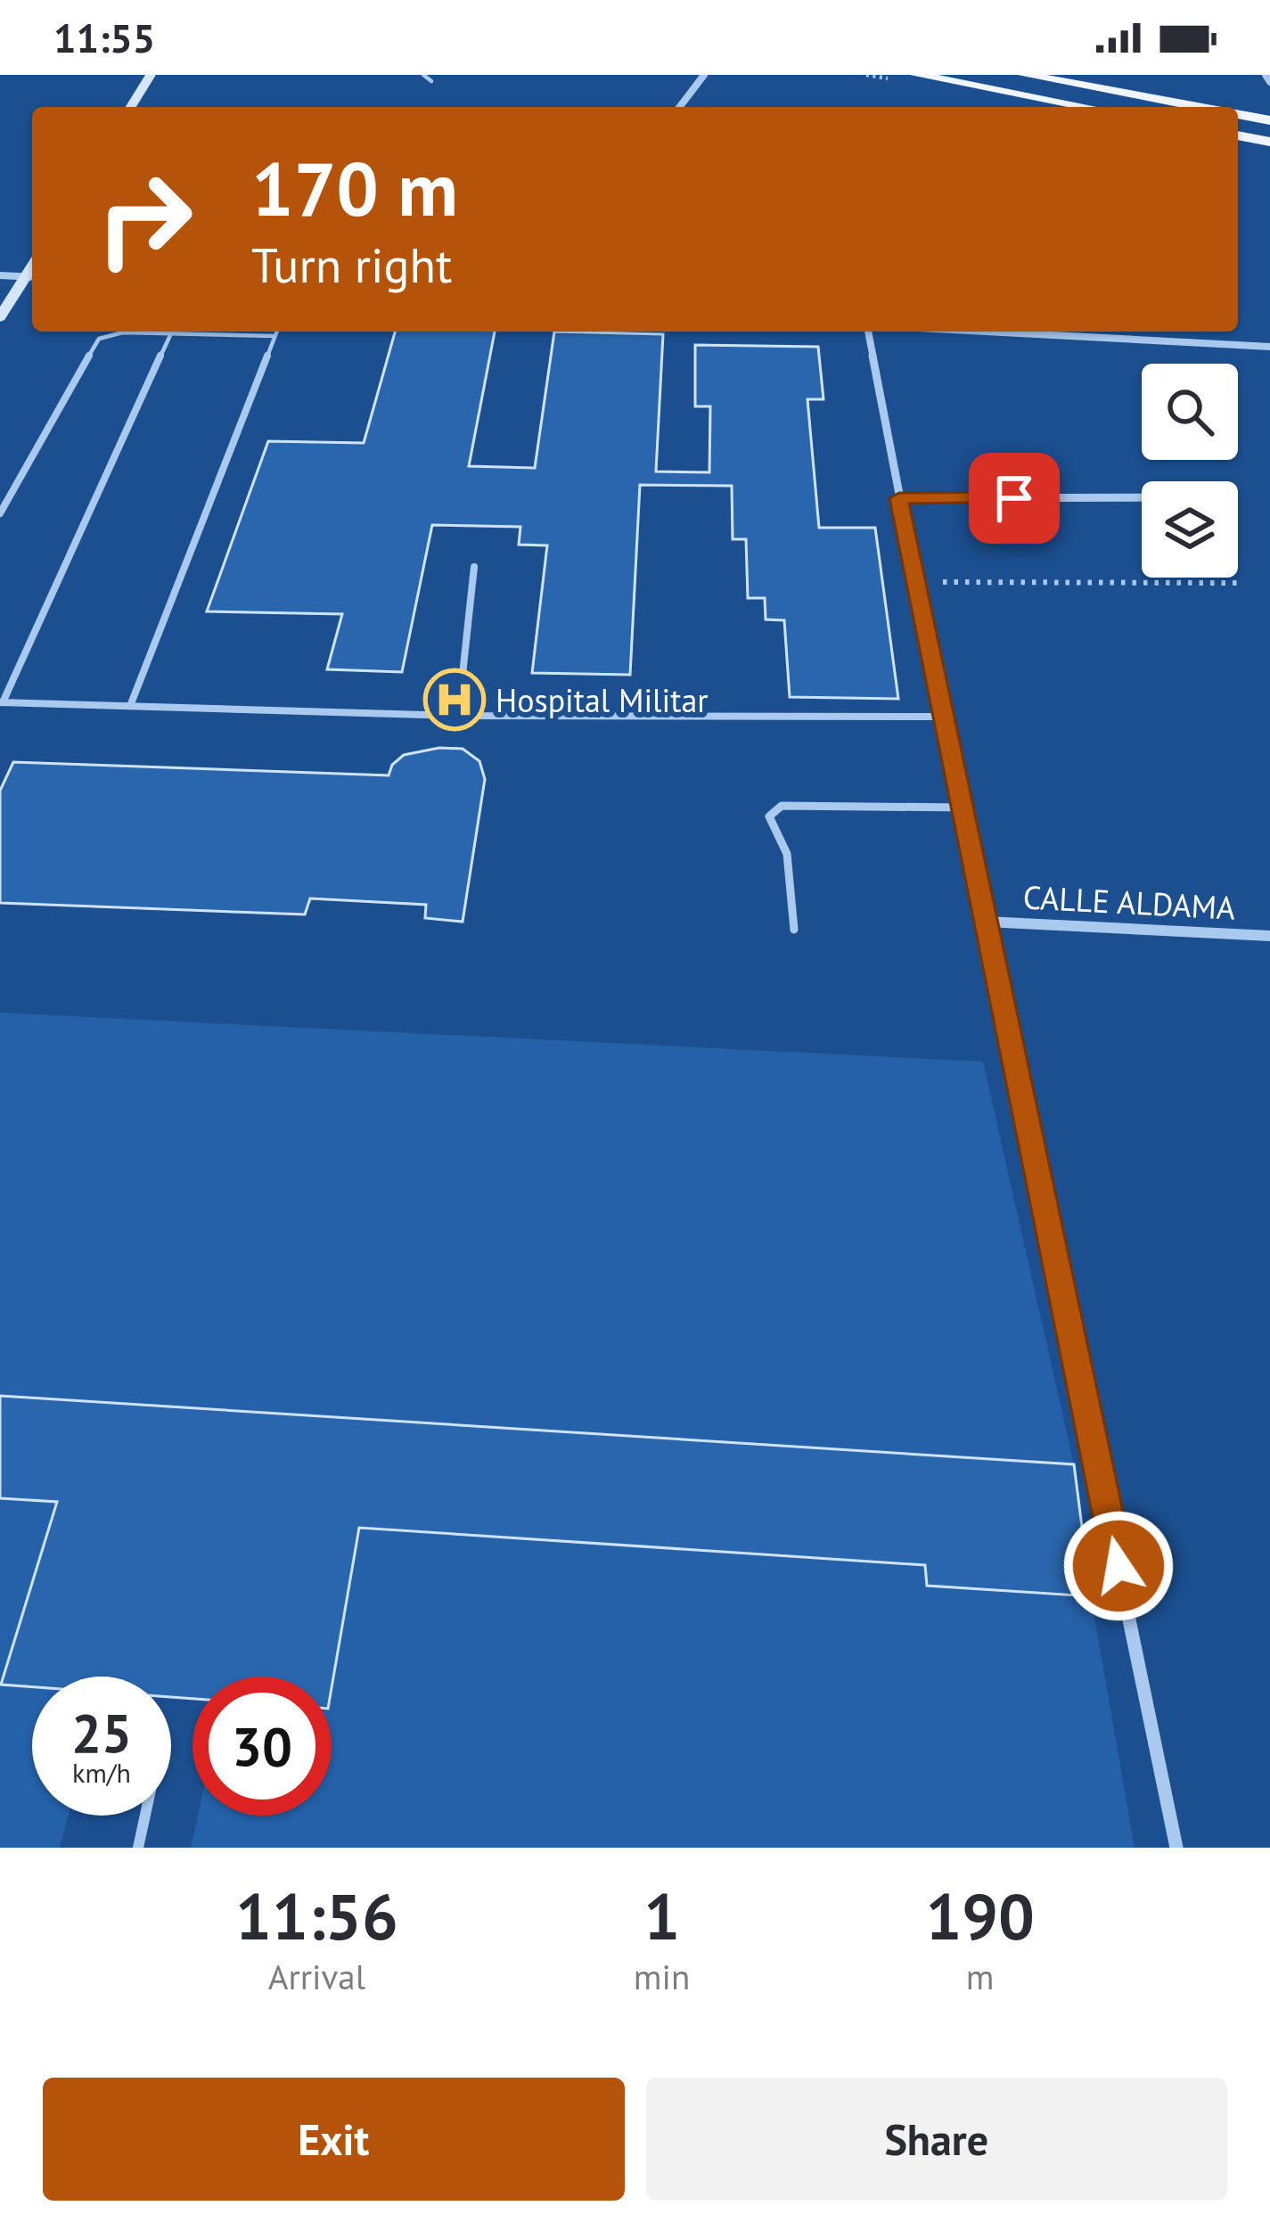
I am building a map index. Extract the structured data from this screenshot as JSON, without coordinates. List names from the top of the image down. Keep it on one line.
{"streets":{"street":["CALLE ALDAMA"]},"places":{"hospital":["Hospital Militar"]},"page":{"status":"11:55","turn":["170 m","Turn right"],"speed":"25 km/h","limit":"30","eta":["11:56","Arrival","1","min","190","m"],"buttons":["Exit","Share"]}}
